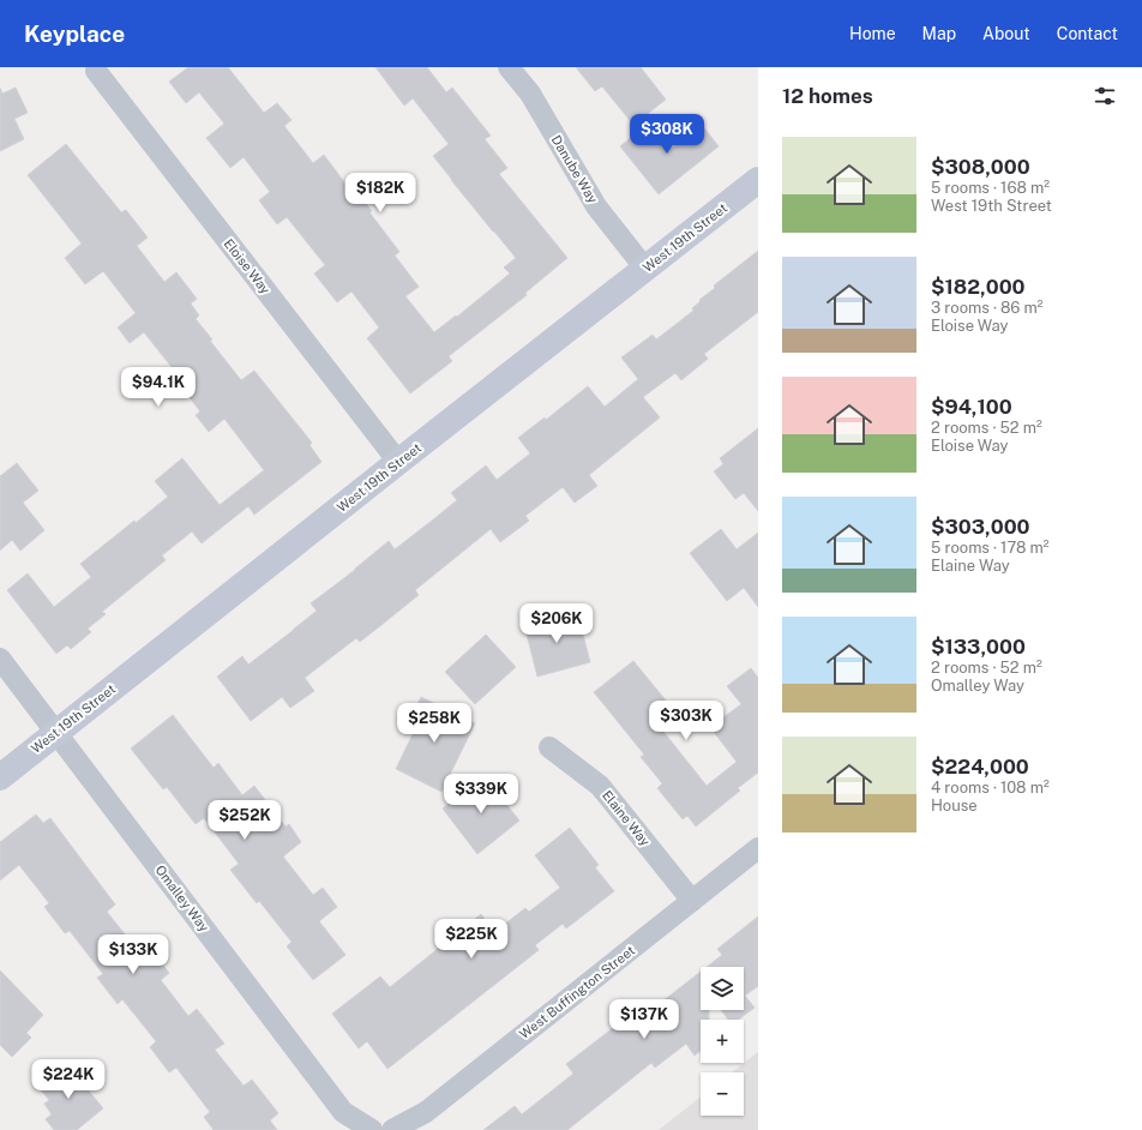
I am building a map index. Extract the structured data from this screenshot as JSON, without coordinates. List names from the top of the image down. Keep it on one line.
{"streets":{"main road":["West 19th Street"],"street":["Danube Way","Eloise Way","Elaine Way","Omalley Way","West Buffington Street"]},"crossings":[["Danube Way","West 19th Street"],["West 19th Street","Eloise Way"],["West 19th Street","Omalley Way"],["Elaine Way","West Buffington Street"]],"page":{"header":"Keyplace","nav":["Home","Map","About","Contact"],"heading":"12 homes","price":["$308K","$182K","$94.1K","$206K","$303K","$258K","$339K","$252K","$225K","$133K","$137K","$224K"],"list":[{"name":"$308,000","note":"5 rooms · 168 m² · West 19th Street"},{"name":"$182,000","note":"3 rooms · 86 m² · Eloise Way"},{"name":"$94,100","note":"2 rooms · 52 m² · Eloise Way"},{"name":"$303,000","note":"5 rooms · 178 m² · Elaine Way"},{"name":"$133,000","note":"2 rooms · 52 m² · Omalley Way"},{"name":"$224,000","note":"4 rooms · 108 m² · House"}],"map_buttons":["+","−"]}}
